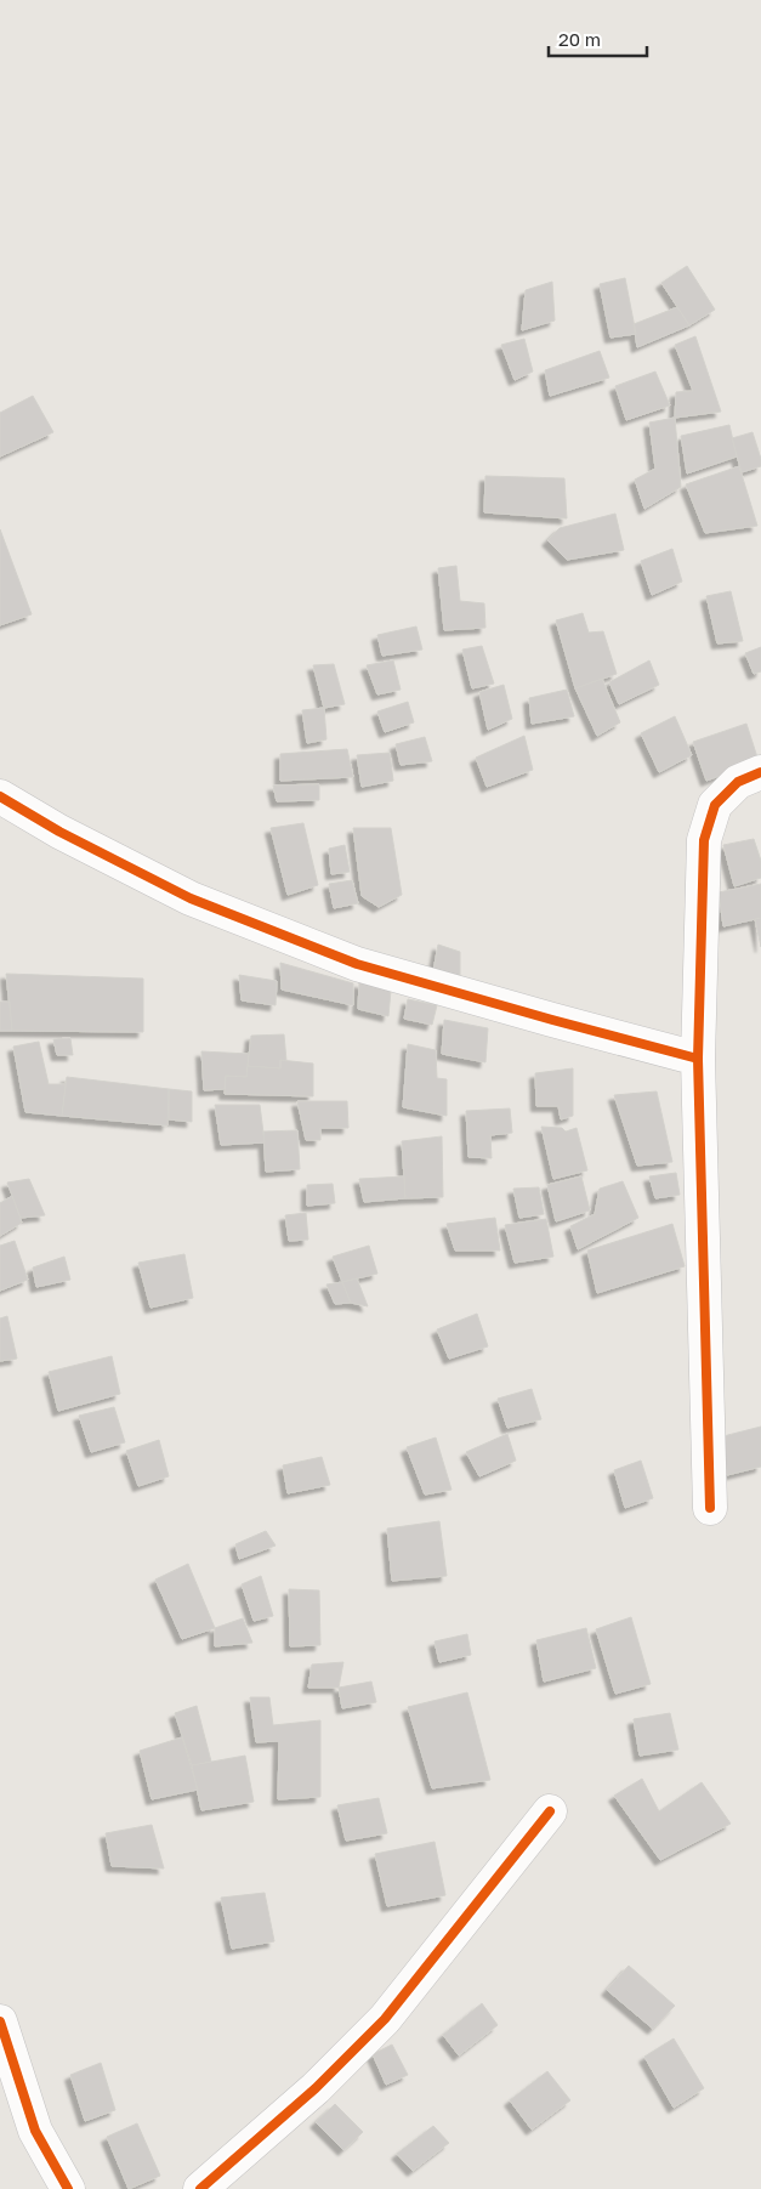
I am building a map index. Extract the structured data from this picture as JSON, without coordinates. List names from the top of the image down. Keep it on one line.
{"scale_bar":"20 m"}
